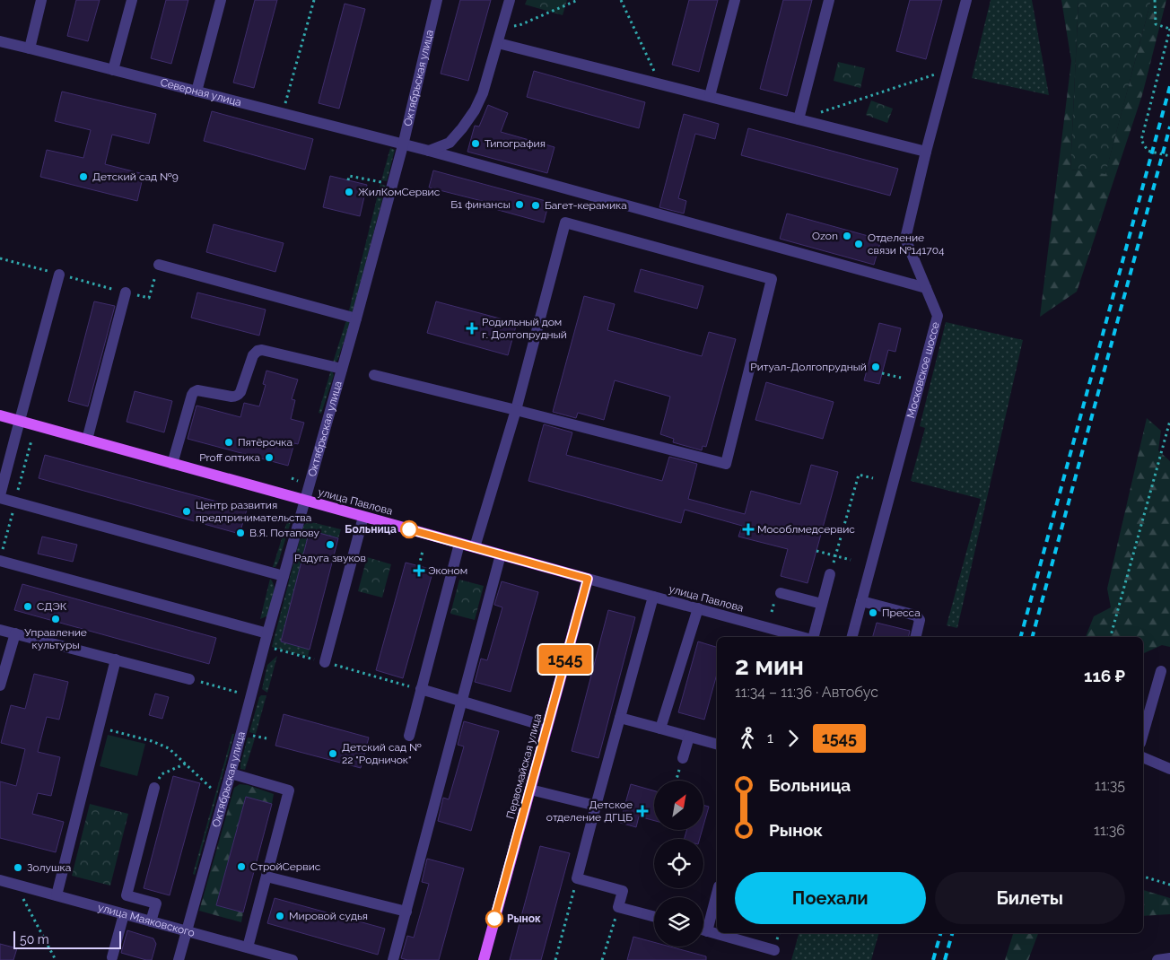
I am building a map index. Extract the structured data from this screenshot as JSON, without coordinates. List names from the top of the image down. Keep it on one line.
{"streets":{"main road":["улица Павлова","Первомайская улица"],"street":["Октябрьская улица","Северная улица","Московское шоссе","улица Маяковского"]},"crossings":[["Октябрьская улица","Северная улица"],["Октябрьская улица","улица Павлова"],["Октябрьская улица","улица Маяковского"],["Северная улица","Московское шоссе"],["улица Павлова","Первомайская улица"]],"places":{"other":["Типография","Детский сад №9","ЖилКомСервис","Б1 финансы","Багет-керамика","Ozon","Отделение связи №141704","Ритуал-Долгопрудный","Пятёрочка","Proff оптика","Центр развития предпринимательства","Больница","В.Я. Потапову","Радуга звуков","СДЭК","Пресса","Управление культуры","Детский сад № 22 \"Родничок\"","СтройСервис","Золушка","Мировой судья","Рынок"],"health":["Родильный дом г. Долгопрудный","Мособлмедсервис","Эконом","Детское отделение ДГЦБ"]},"lines":["bus line 1545"],"scale_bar":"50 m","north":"top right","page":{"on_map":"1545","heading":["2 мин","11:34 – 11:36 · Автобус","116 ₽"],"legs":["1","1545"],"list":[{"name":"Больница","value":"11:35"},{"name":"Рынок","value":"11:36"}],"buttons":["Поехали","Билеты"],"scale":"50 m"}}
